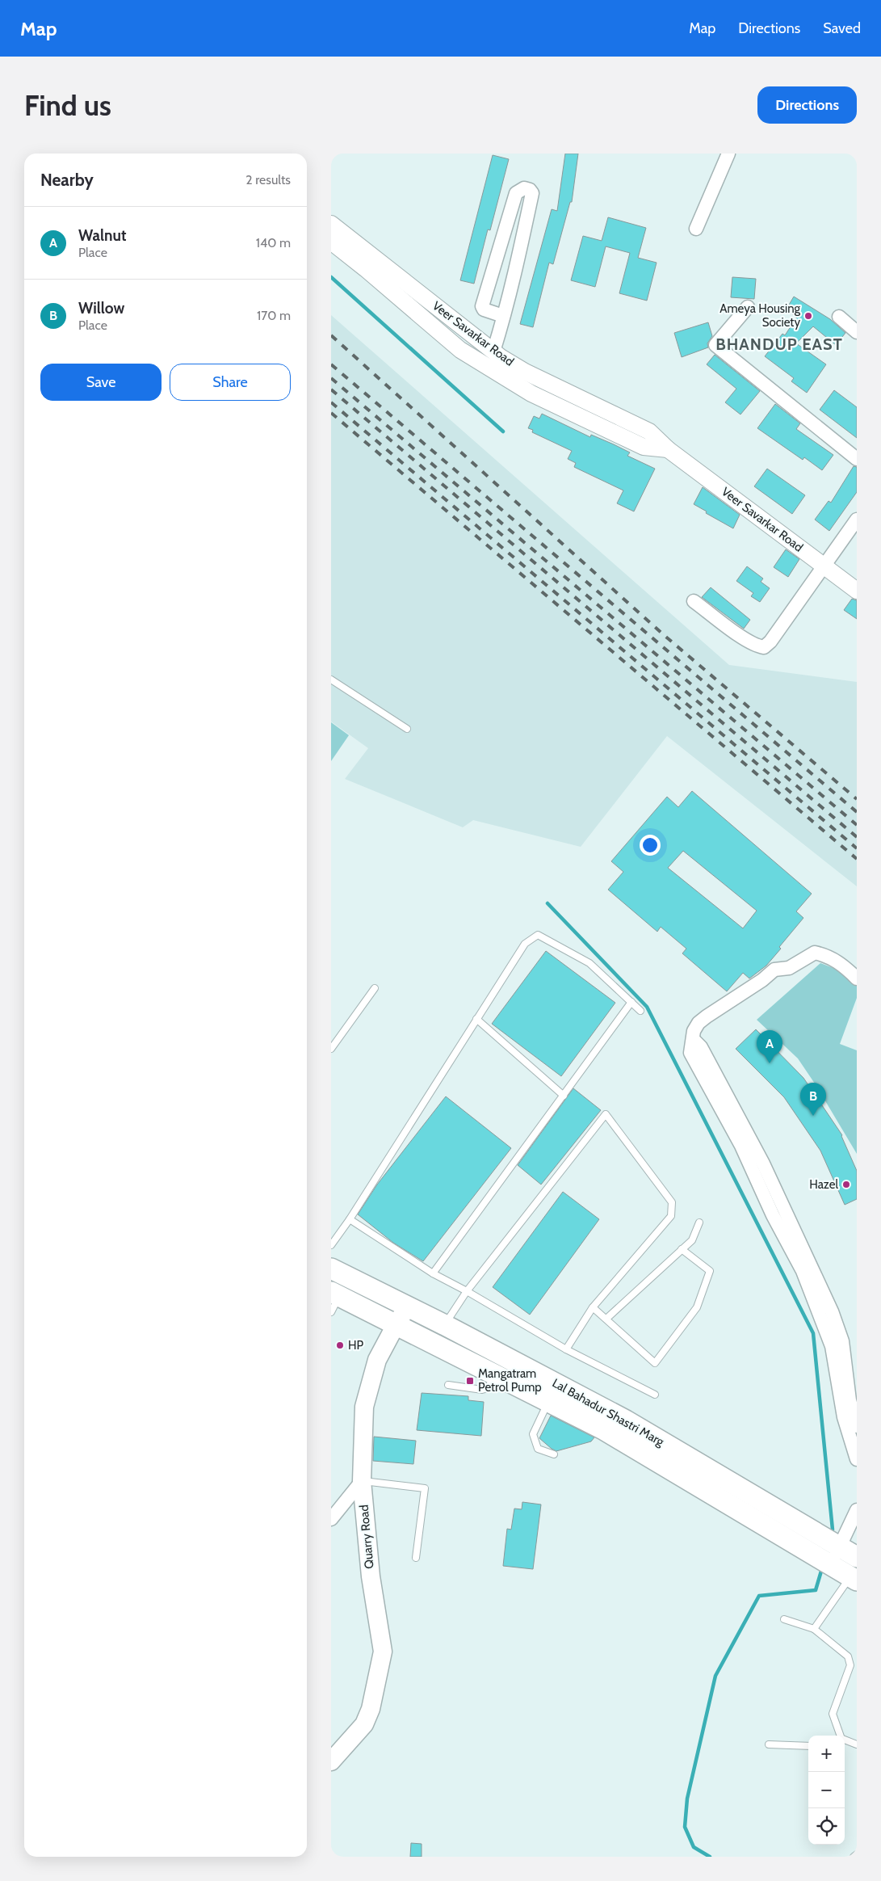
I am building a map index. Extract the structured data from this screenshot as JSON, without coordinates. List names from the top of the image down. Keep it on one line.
{"streets":{"main road":["Lal Bahadur Shastri Marg","Quarry Road"],"street":["Veer Savarkar Road"]},"crossings":[["Lal Bahadur Shastri Marg","Quarry Road"]],"districts":["BHANDUP EAST"],"places":{"other":["Ameya Housing Society","Hazel","HP"],"transit":["Mangatram Petrol Pump"]},"page":{"header":"Map","nav":["Map","Directions","Saved"],"buttons":["Directions",["Save","Share"]],"title":"Find us","heading":["Nearby","2 results"],"list":[{"mark":"A","name":"Walnut","note":"Place","value":"140 m"},{"mark":"B","name":"Willow","note":"Place","value":"170 m"}],"pins":["A","B"],"map_buttons":["+","−"]}}
